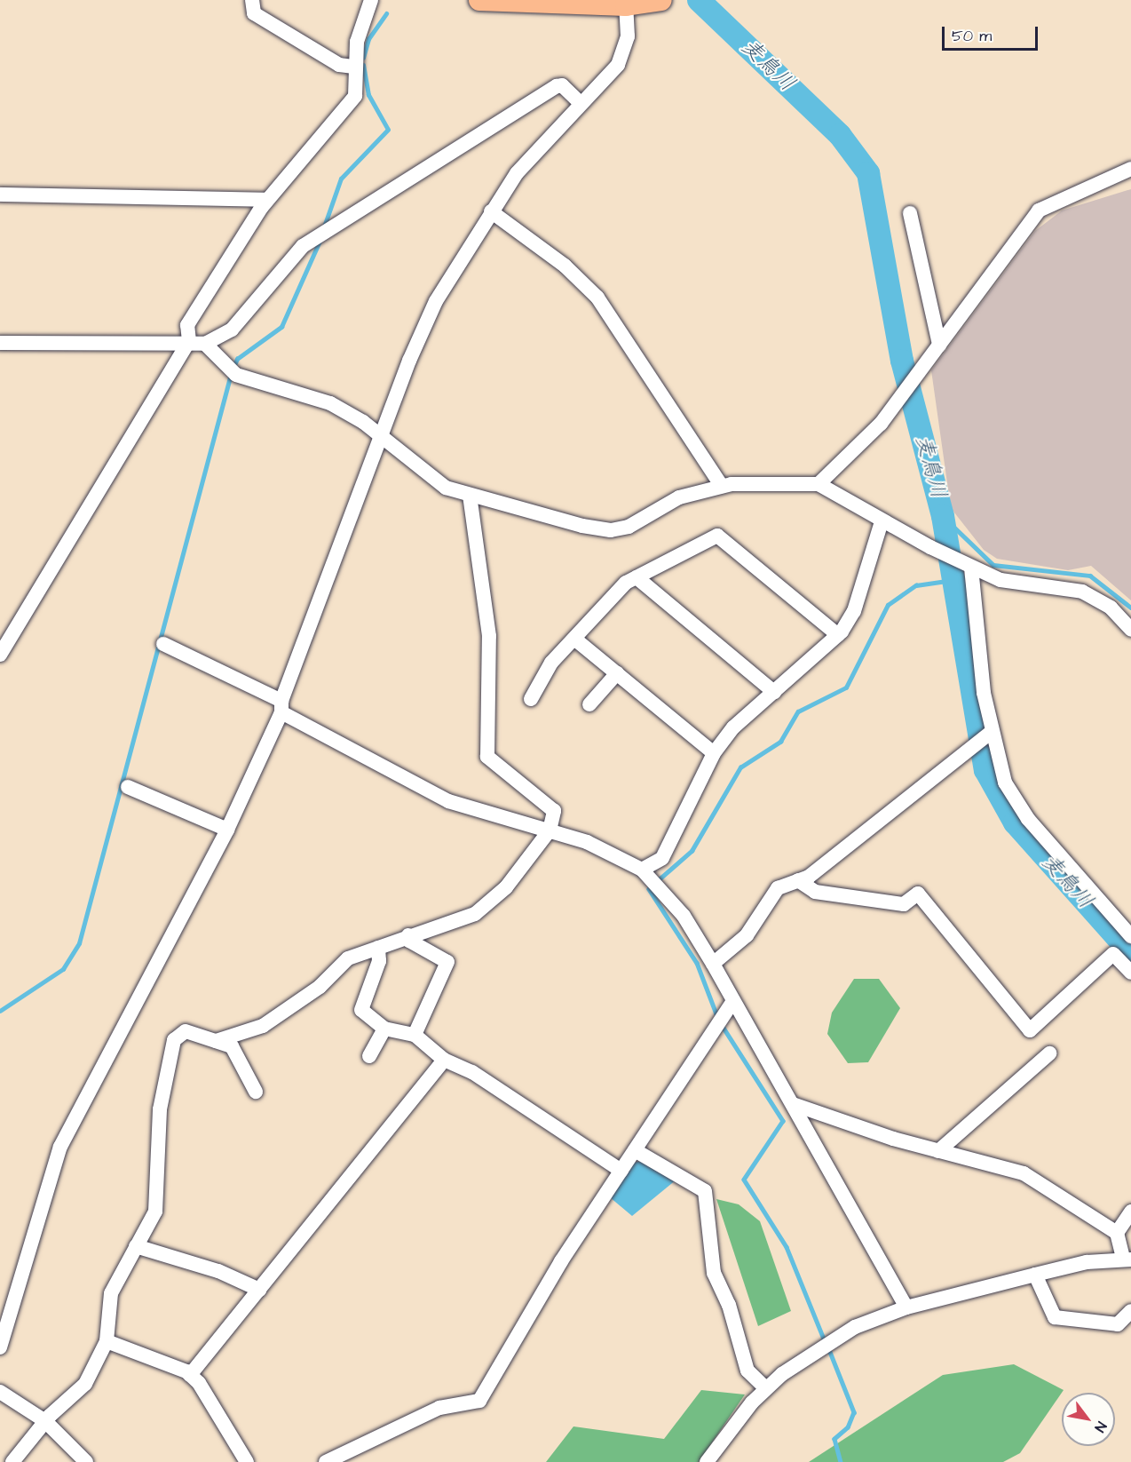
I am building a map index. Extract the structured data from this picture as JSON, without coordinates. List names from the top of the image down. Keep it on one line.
{"water":["麦鳥川"],"scale_bar":"50 m","north":"bottom right"}
